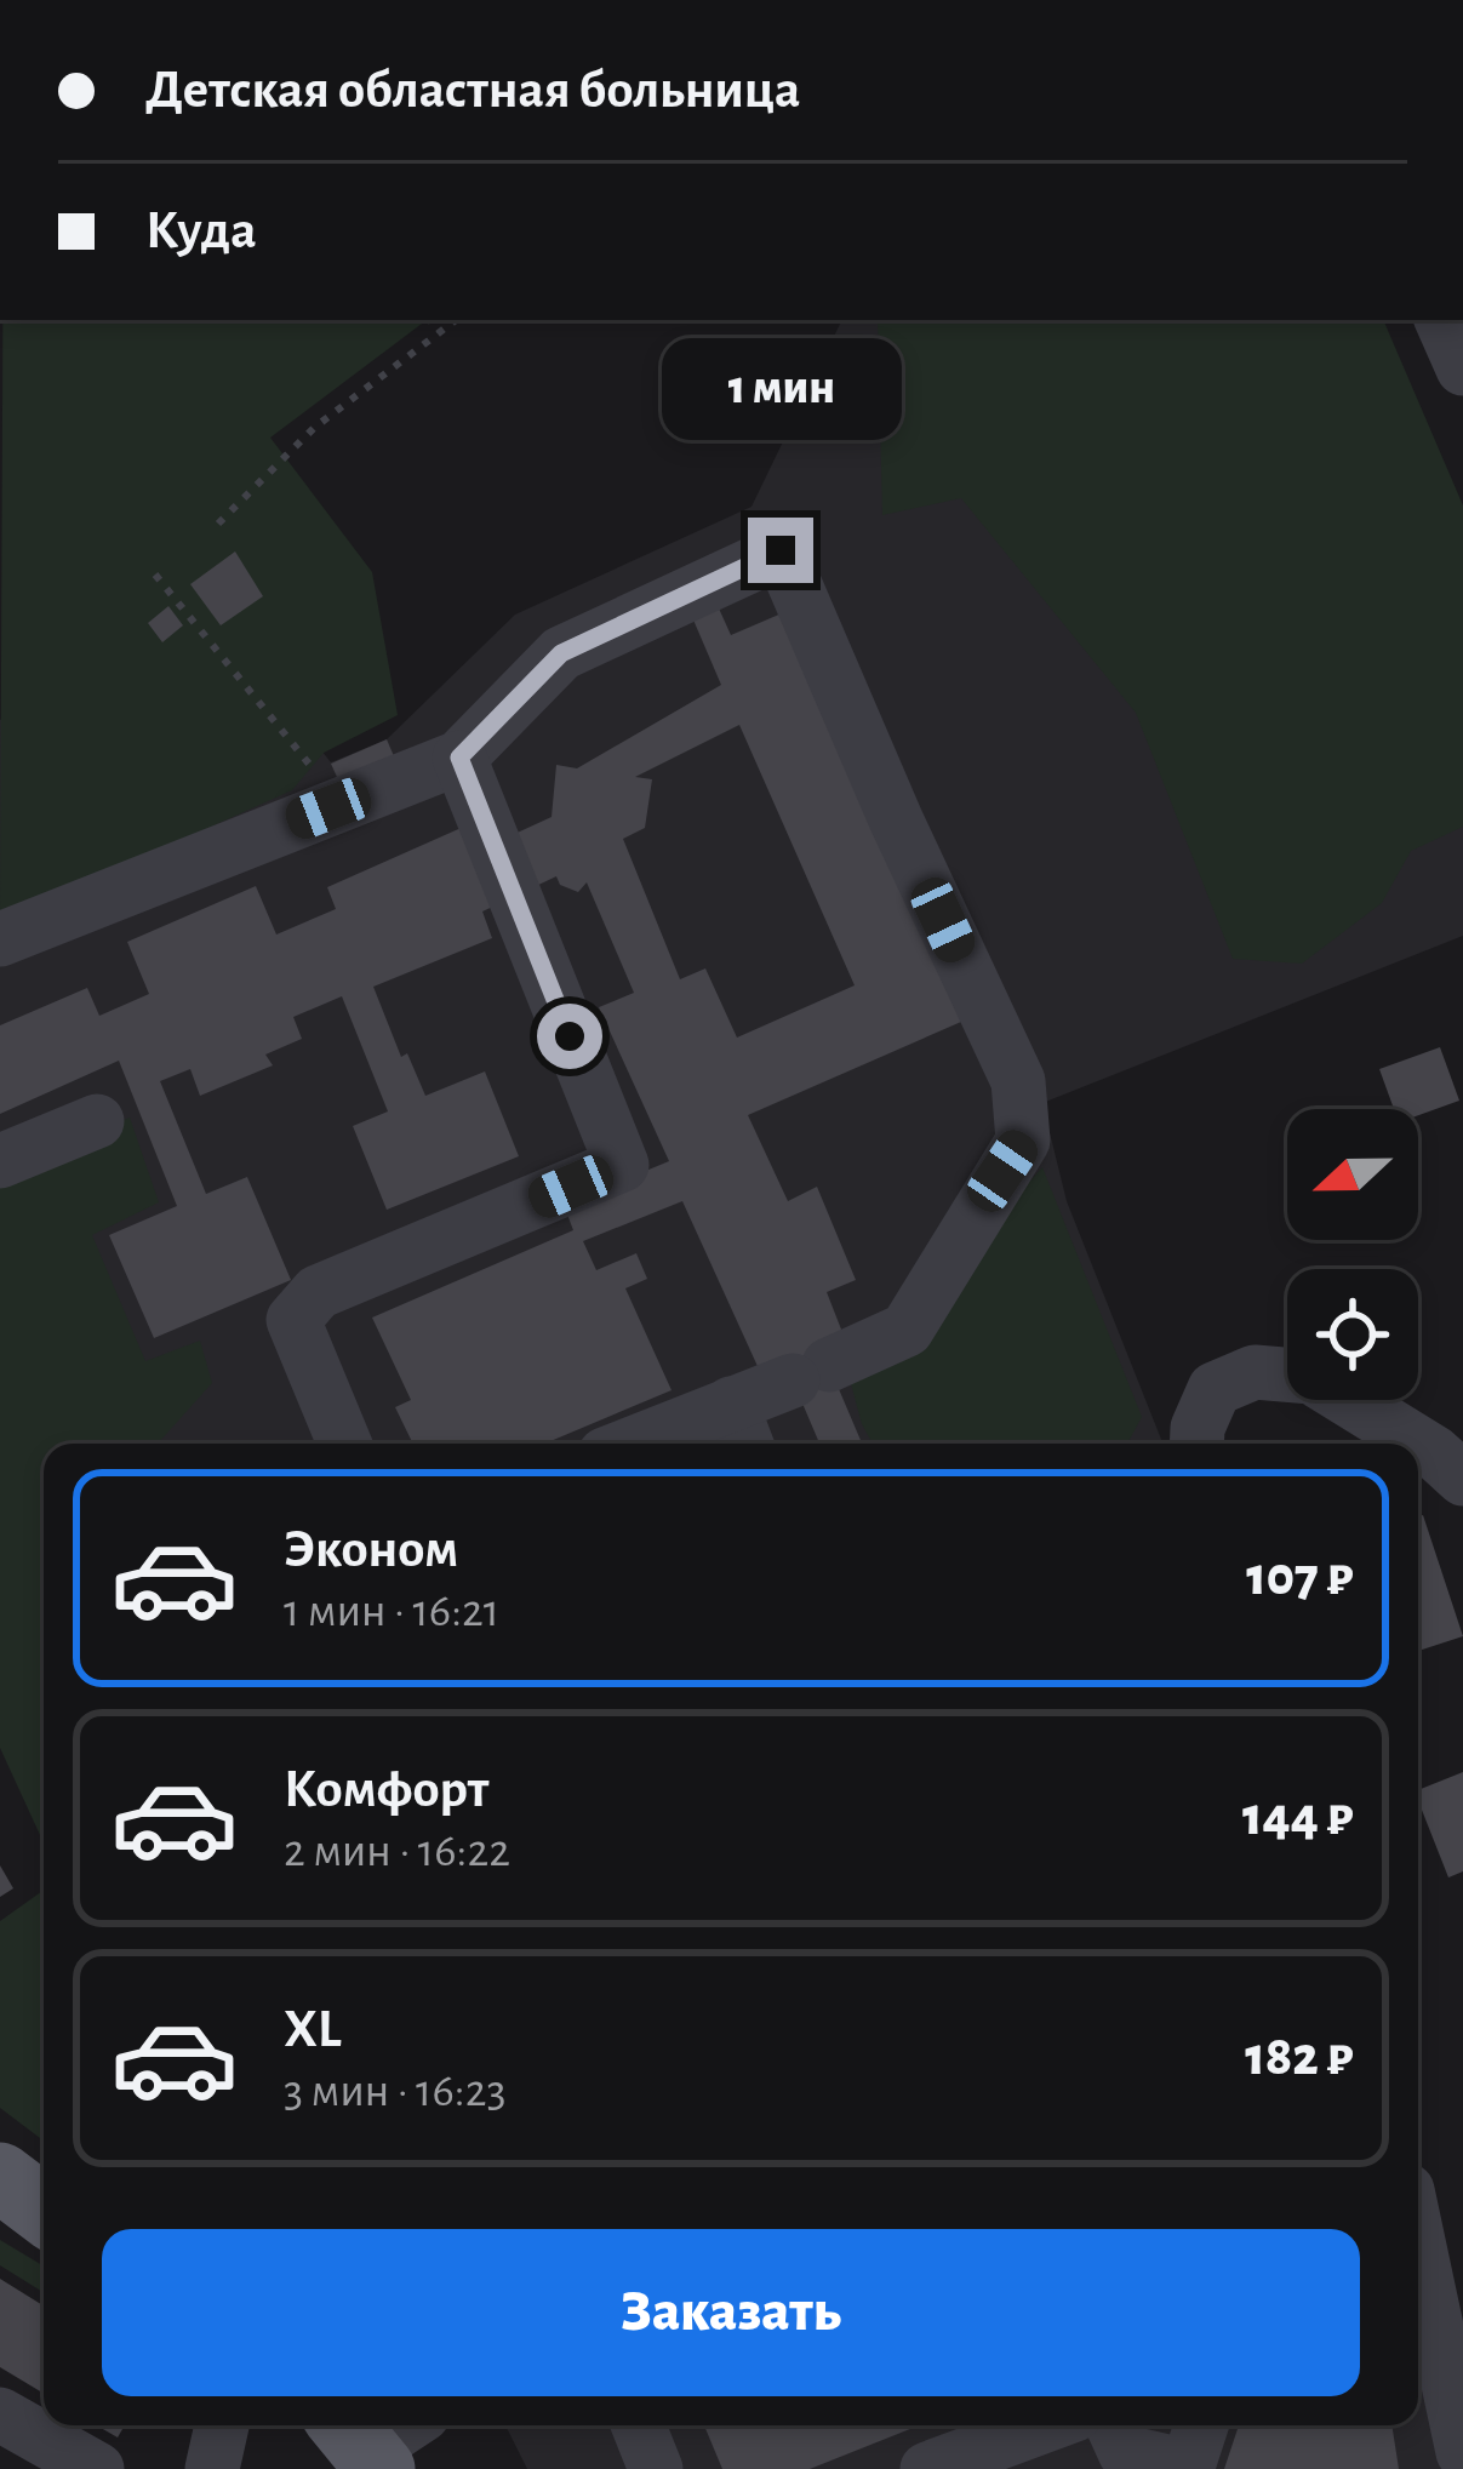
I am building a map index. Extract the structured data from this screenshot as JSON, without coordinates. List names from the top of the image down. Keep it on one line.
{"north":"left","page":{"banner":["Детская областная больница","Куда"],"bubble":"1 мин","list":[{"name":"Эконом","note":"1 мин · 16:21","value":"107 ₽"},{"name":"Комфорт","note":"2 мин · 16:22","value":"144 ₽"},{"name":"XL","note":"3 мин · 16:23","value":"182 ₽"}],"buttons":"Заказать"}}
